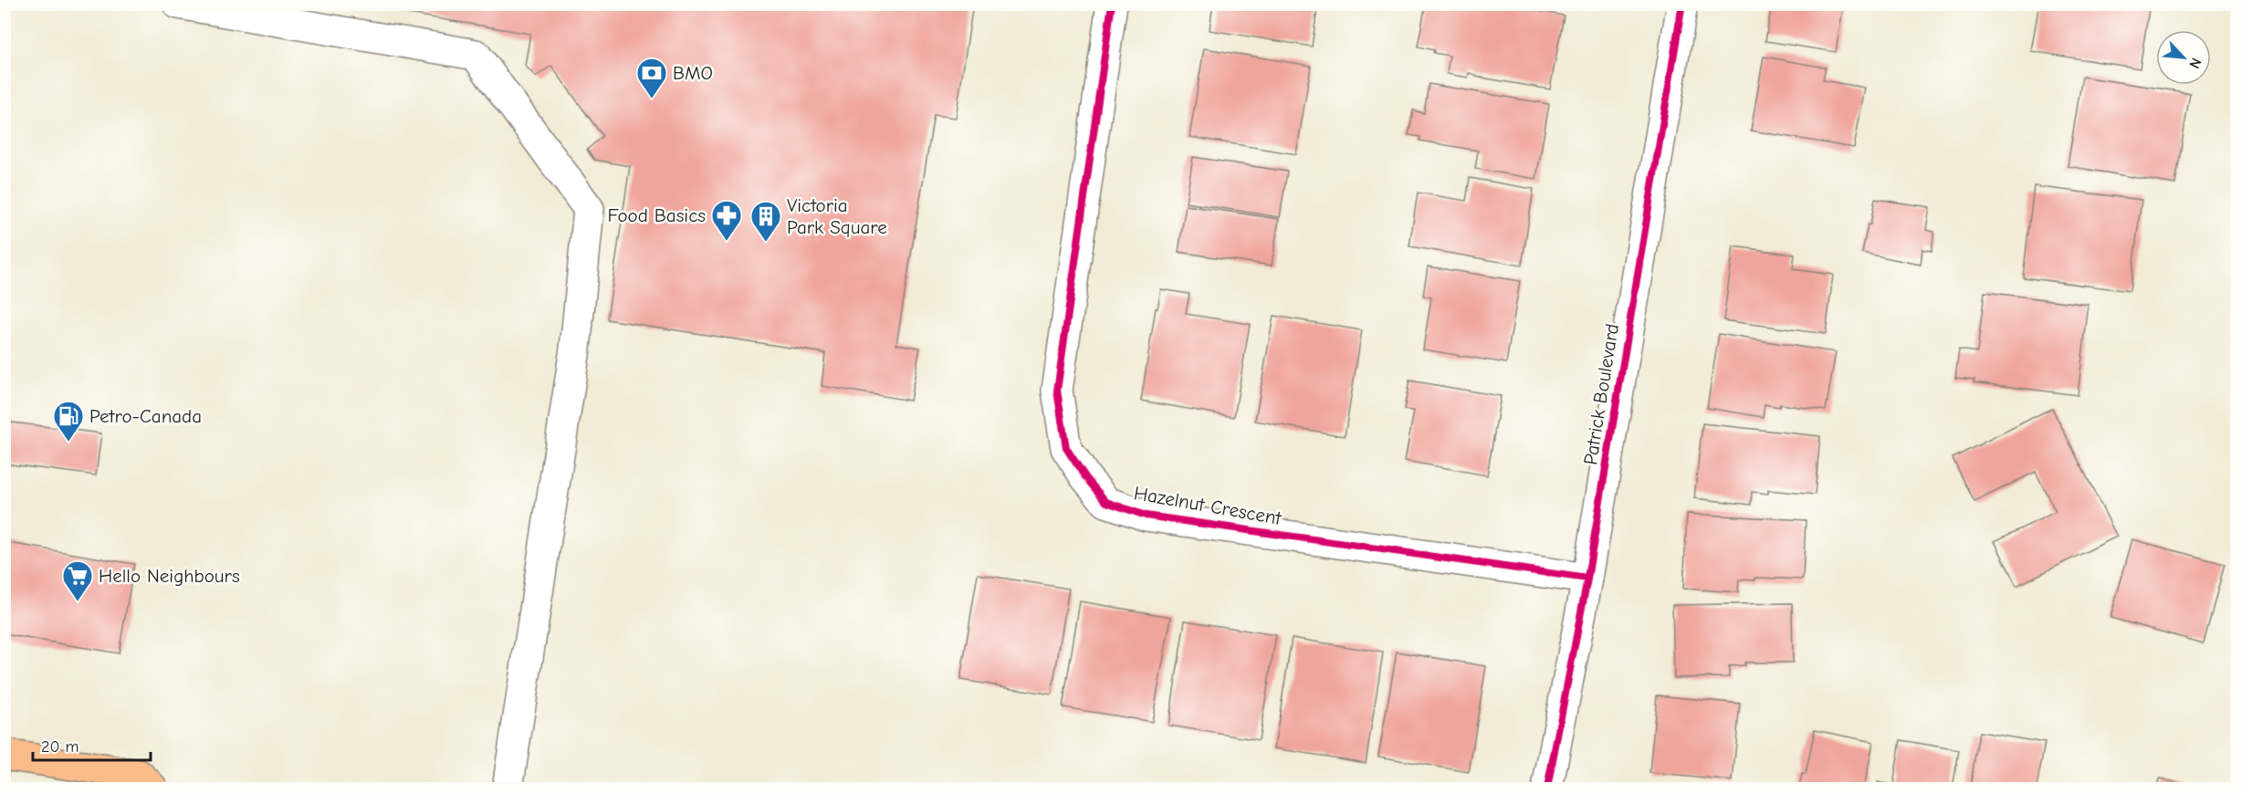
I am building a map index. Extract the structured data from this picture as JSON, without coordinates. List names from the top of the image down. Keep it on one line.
{"streets":{"street":["Patrick Boulevard","Hazelnut Crescent"]},"crossings":[["Patrick Boulevard","Hazelnut Crescent"]],"places":{"bank":["BMO"],"pharmacy":["Food Basics"],"building":["Victoria Park Square"],"fuel station":["Petro-Canada"],"supermarket":["Hello Neighbours"]},"scale_bar":"20 m","north":"bottom right"}
